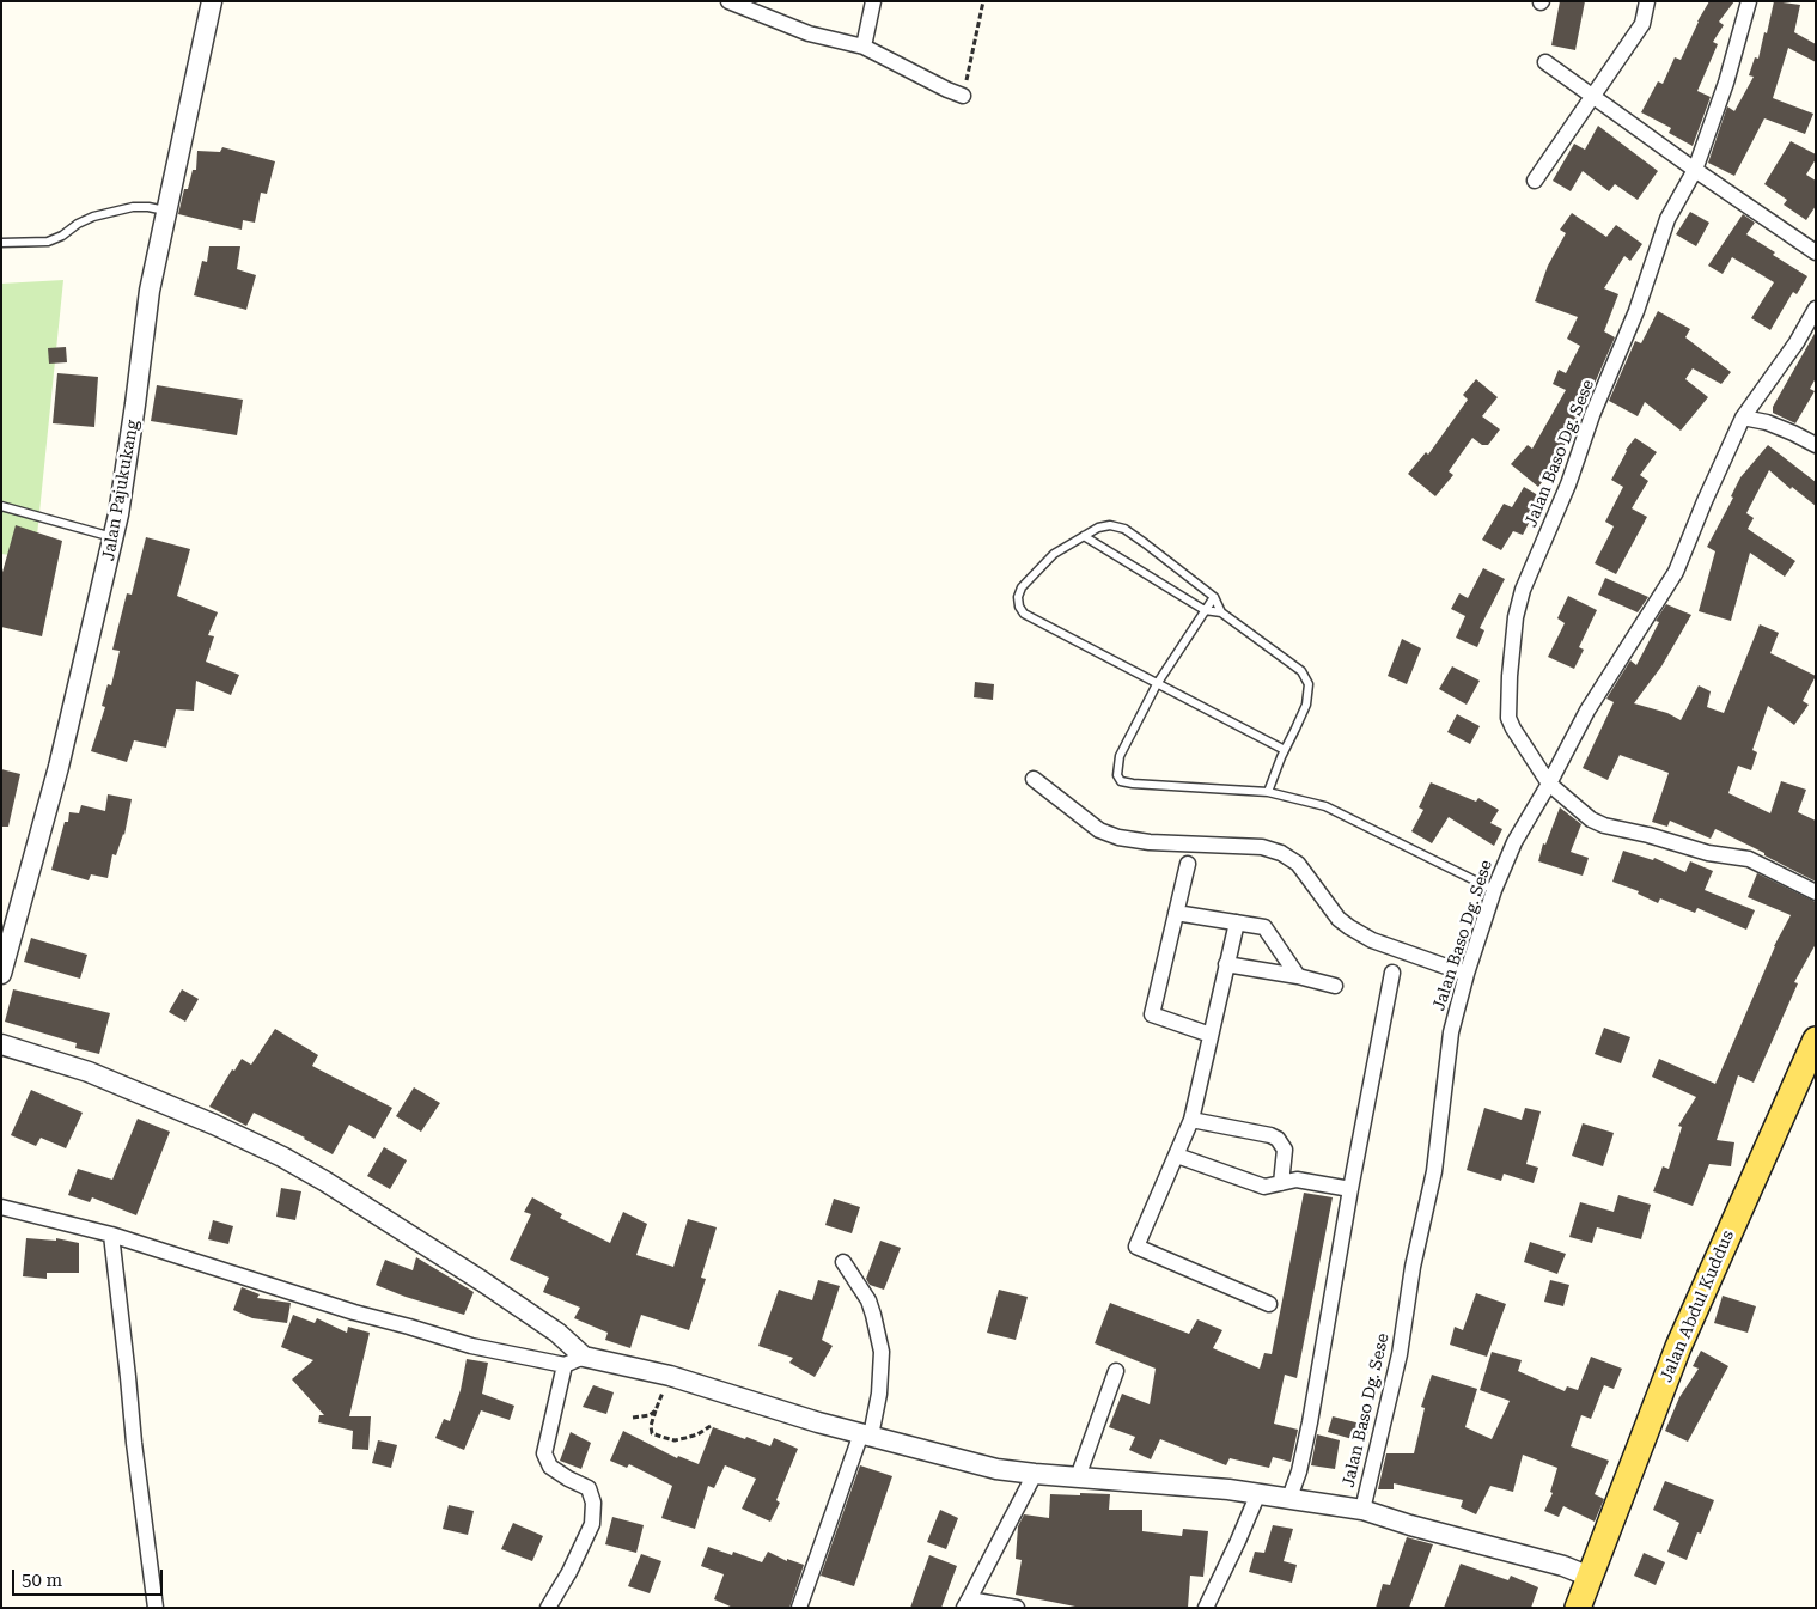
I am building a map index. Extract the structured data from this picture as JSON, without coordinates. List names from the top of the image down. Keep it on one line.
{"streets":{"main road":["Jalan Abdul Kuddus"],"street":["Jalan Baso Dg. Sese","Jalan Pajukukang"]},"scale_bar":"50 m"}
